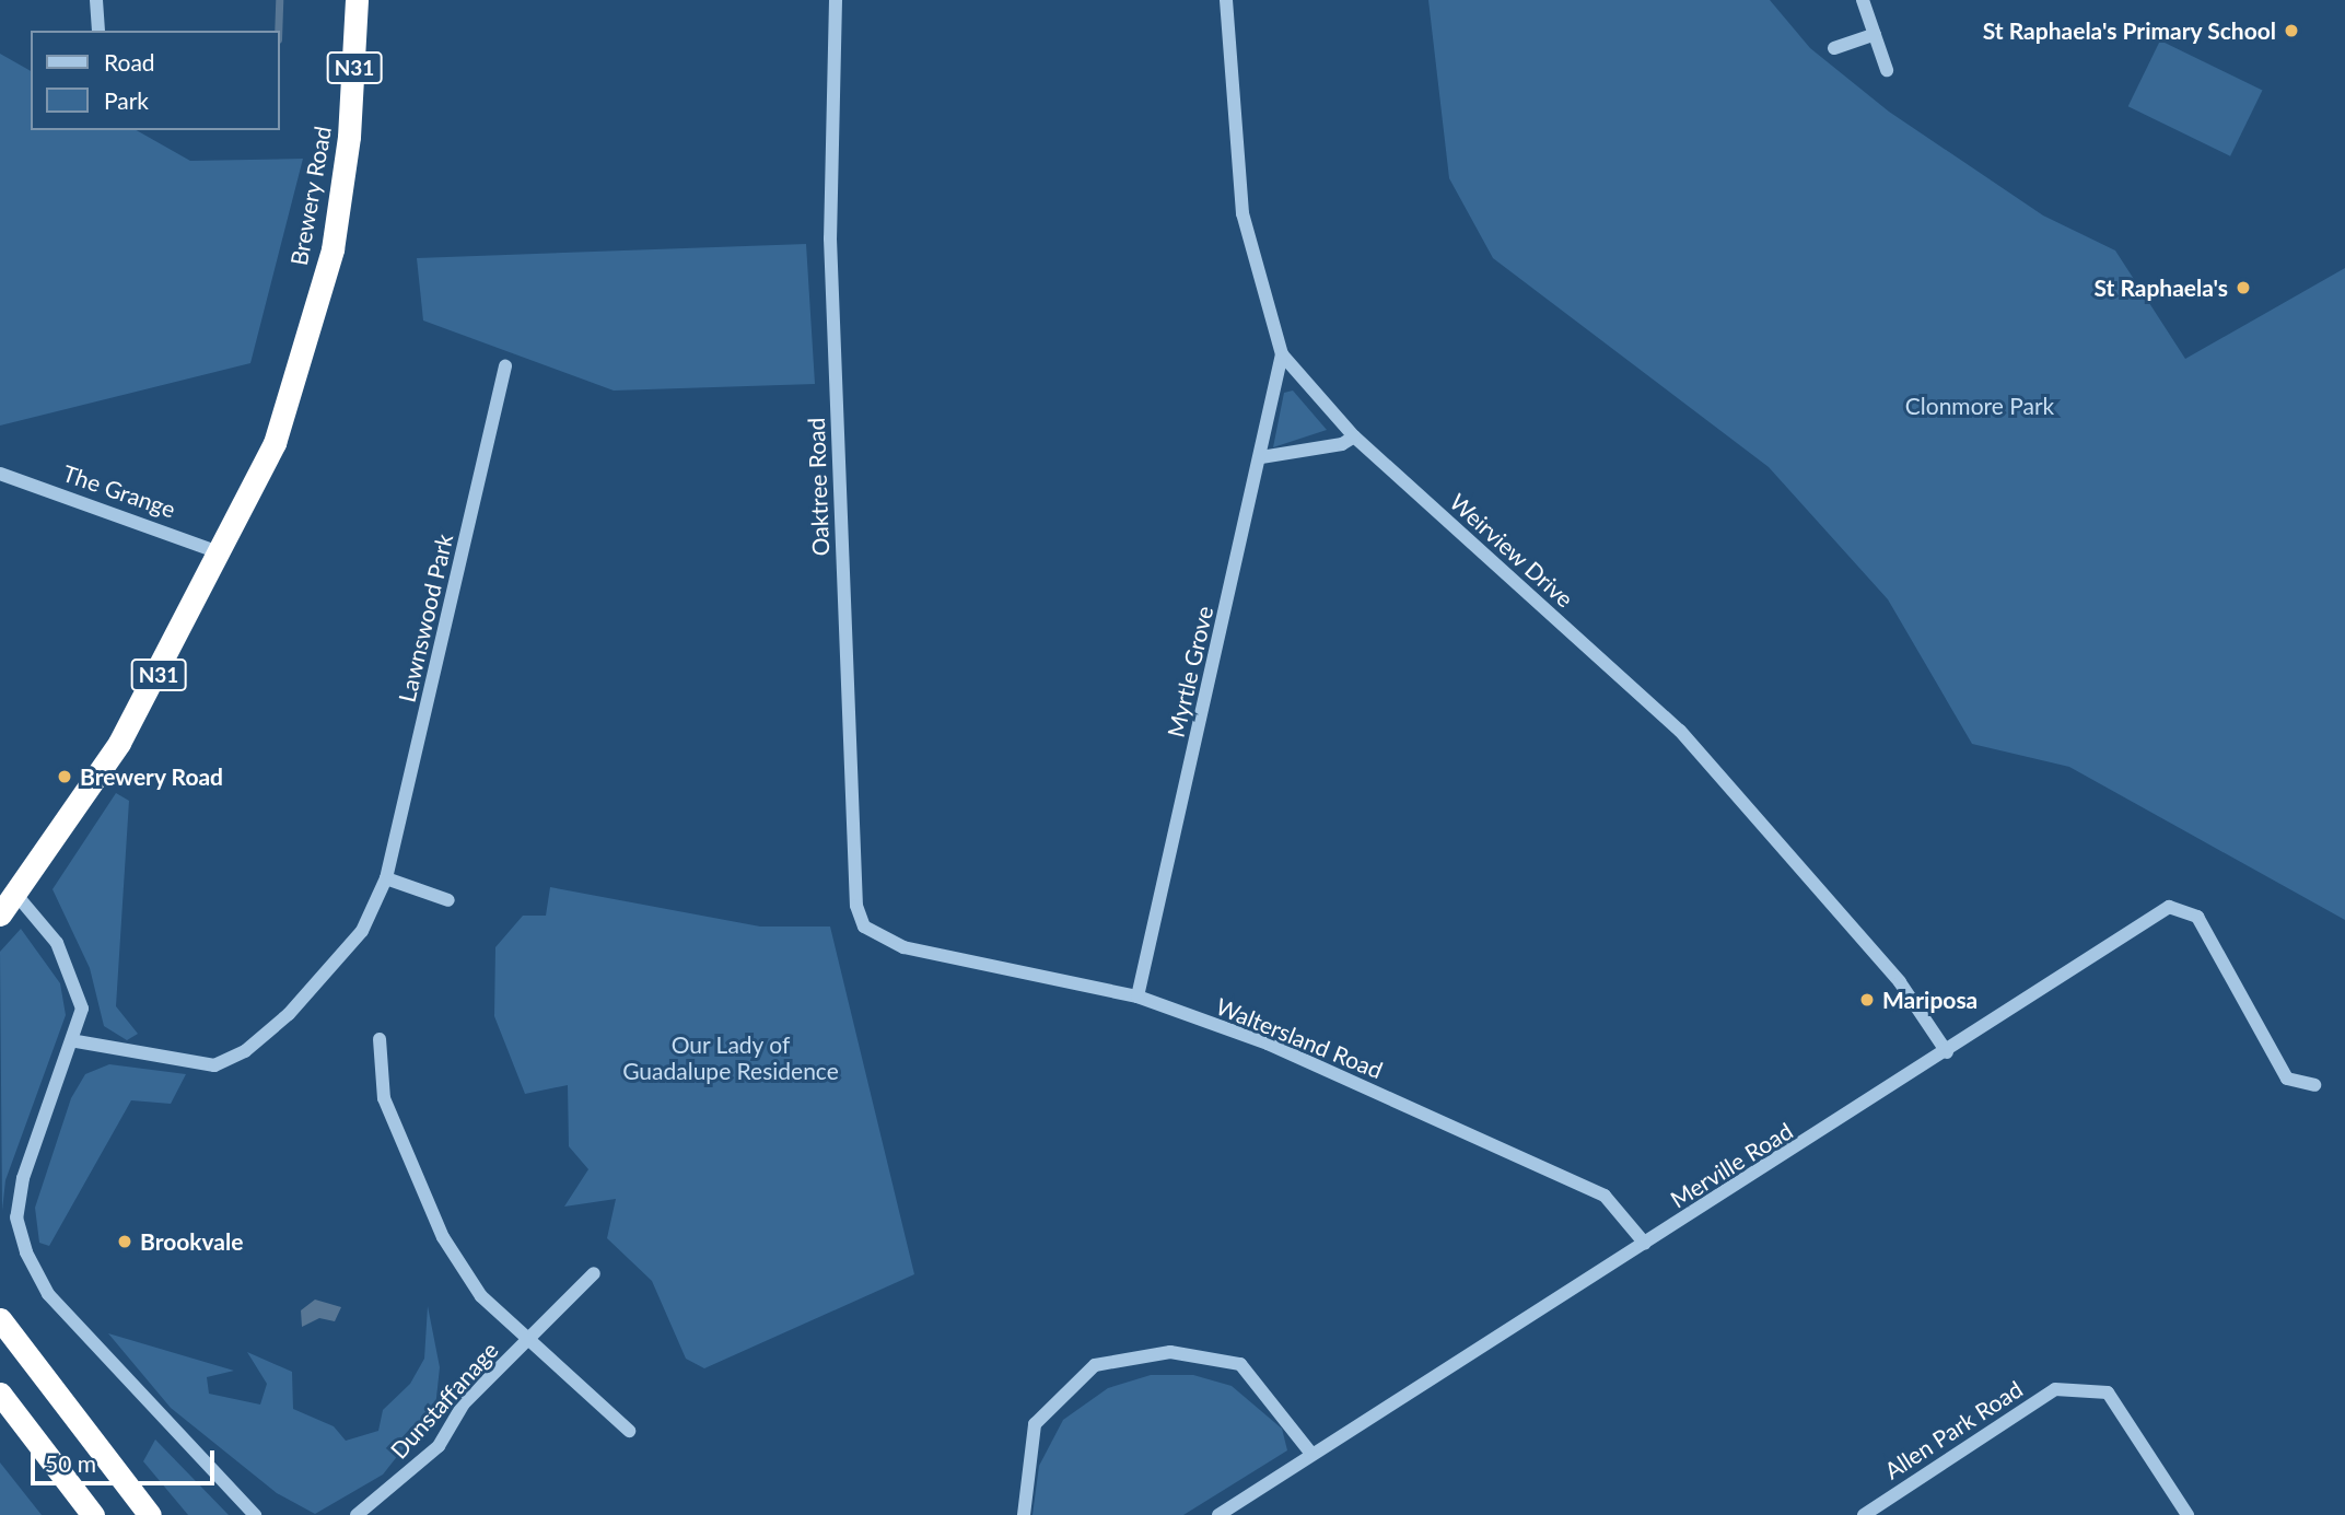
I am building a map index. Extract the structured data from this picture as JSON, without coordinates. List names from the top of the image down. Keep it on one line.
{"streets":{"highway":["N31","Brewery Road"],"street":["Oaktree Road","The Grange","Weirview Drive","Lawnswood Park","Myrtle Grove","Waltersland Road","Merville Road","Dunstaffanage","Allen Park Road"]},"crossings":[["Brewery Road","The Grange"],["Oaktree Road","Waltersland Road"],["Weirview Drive","Myrtle Grove"],["Weirview Drive","Merville Road"],["Myrtle Grove","Waltersland Road"],["Waltersland Road","Merville Road"]],"parks":["Clonmore Park","Our Lady of Guadalupe Residence"],"places":["St Raphaela's Primary School","St Raphaela's","Brewery Road","Mariposa","Brookvale"],"legend":["Road","Park"],"scale_bar":"50 m"}
